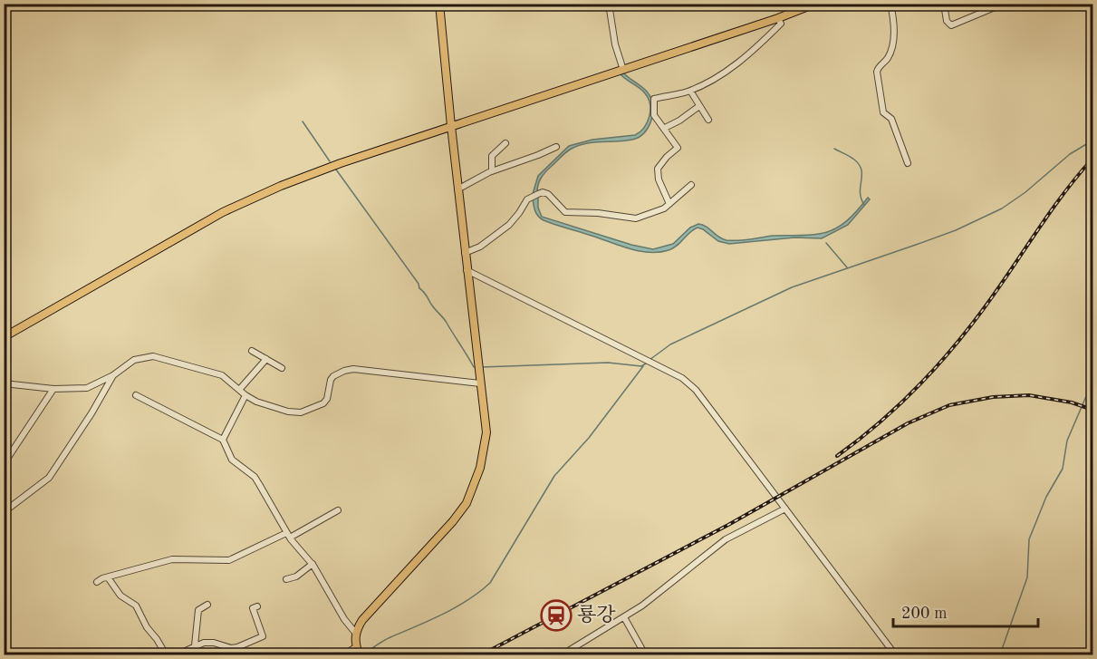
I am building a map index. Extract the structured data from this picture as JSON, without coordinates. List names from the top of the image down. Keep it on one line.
{"places":{"station":["룡강"]},"scale_bar":"200 m"}
